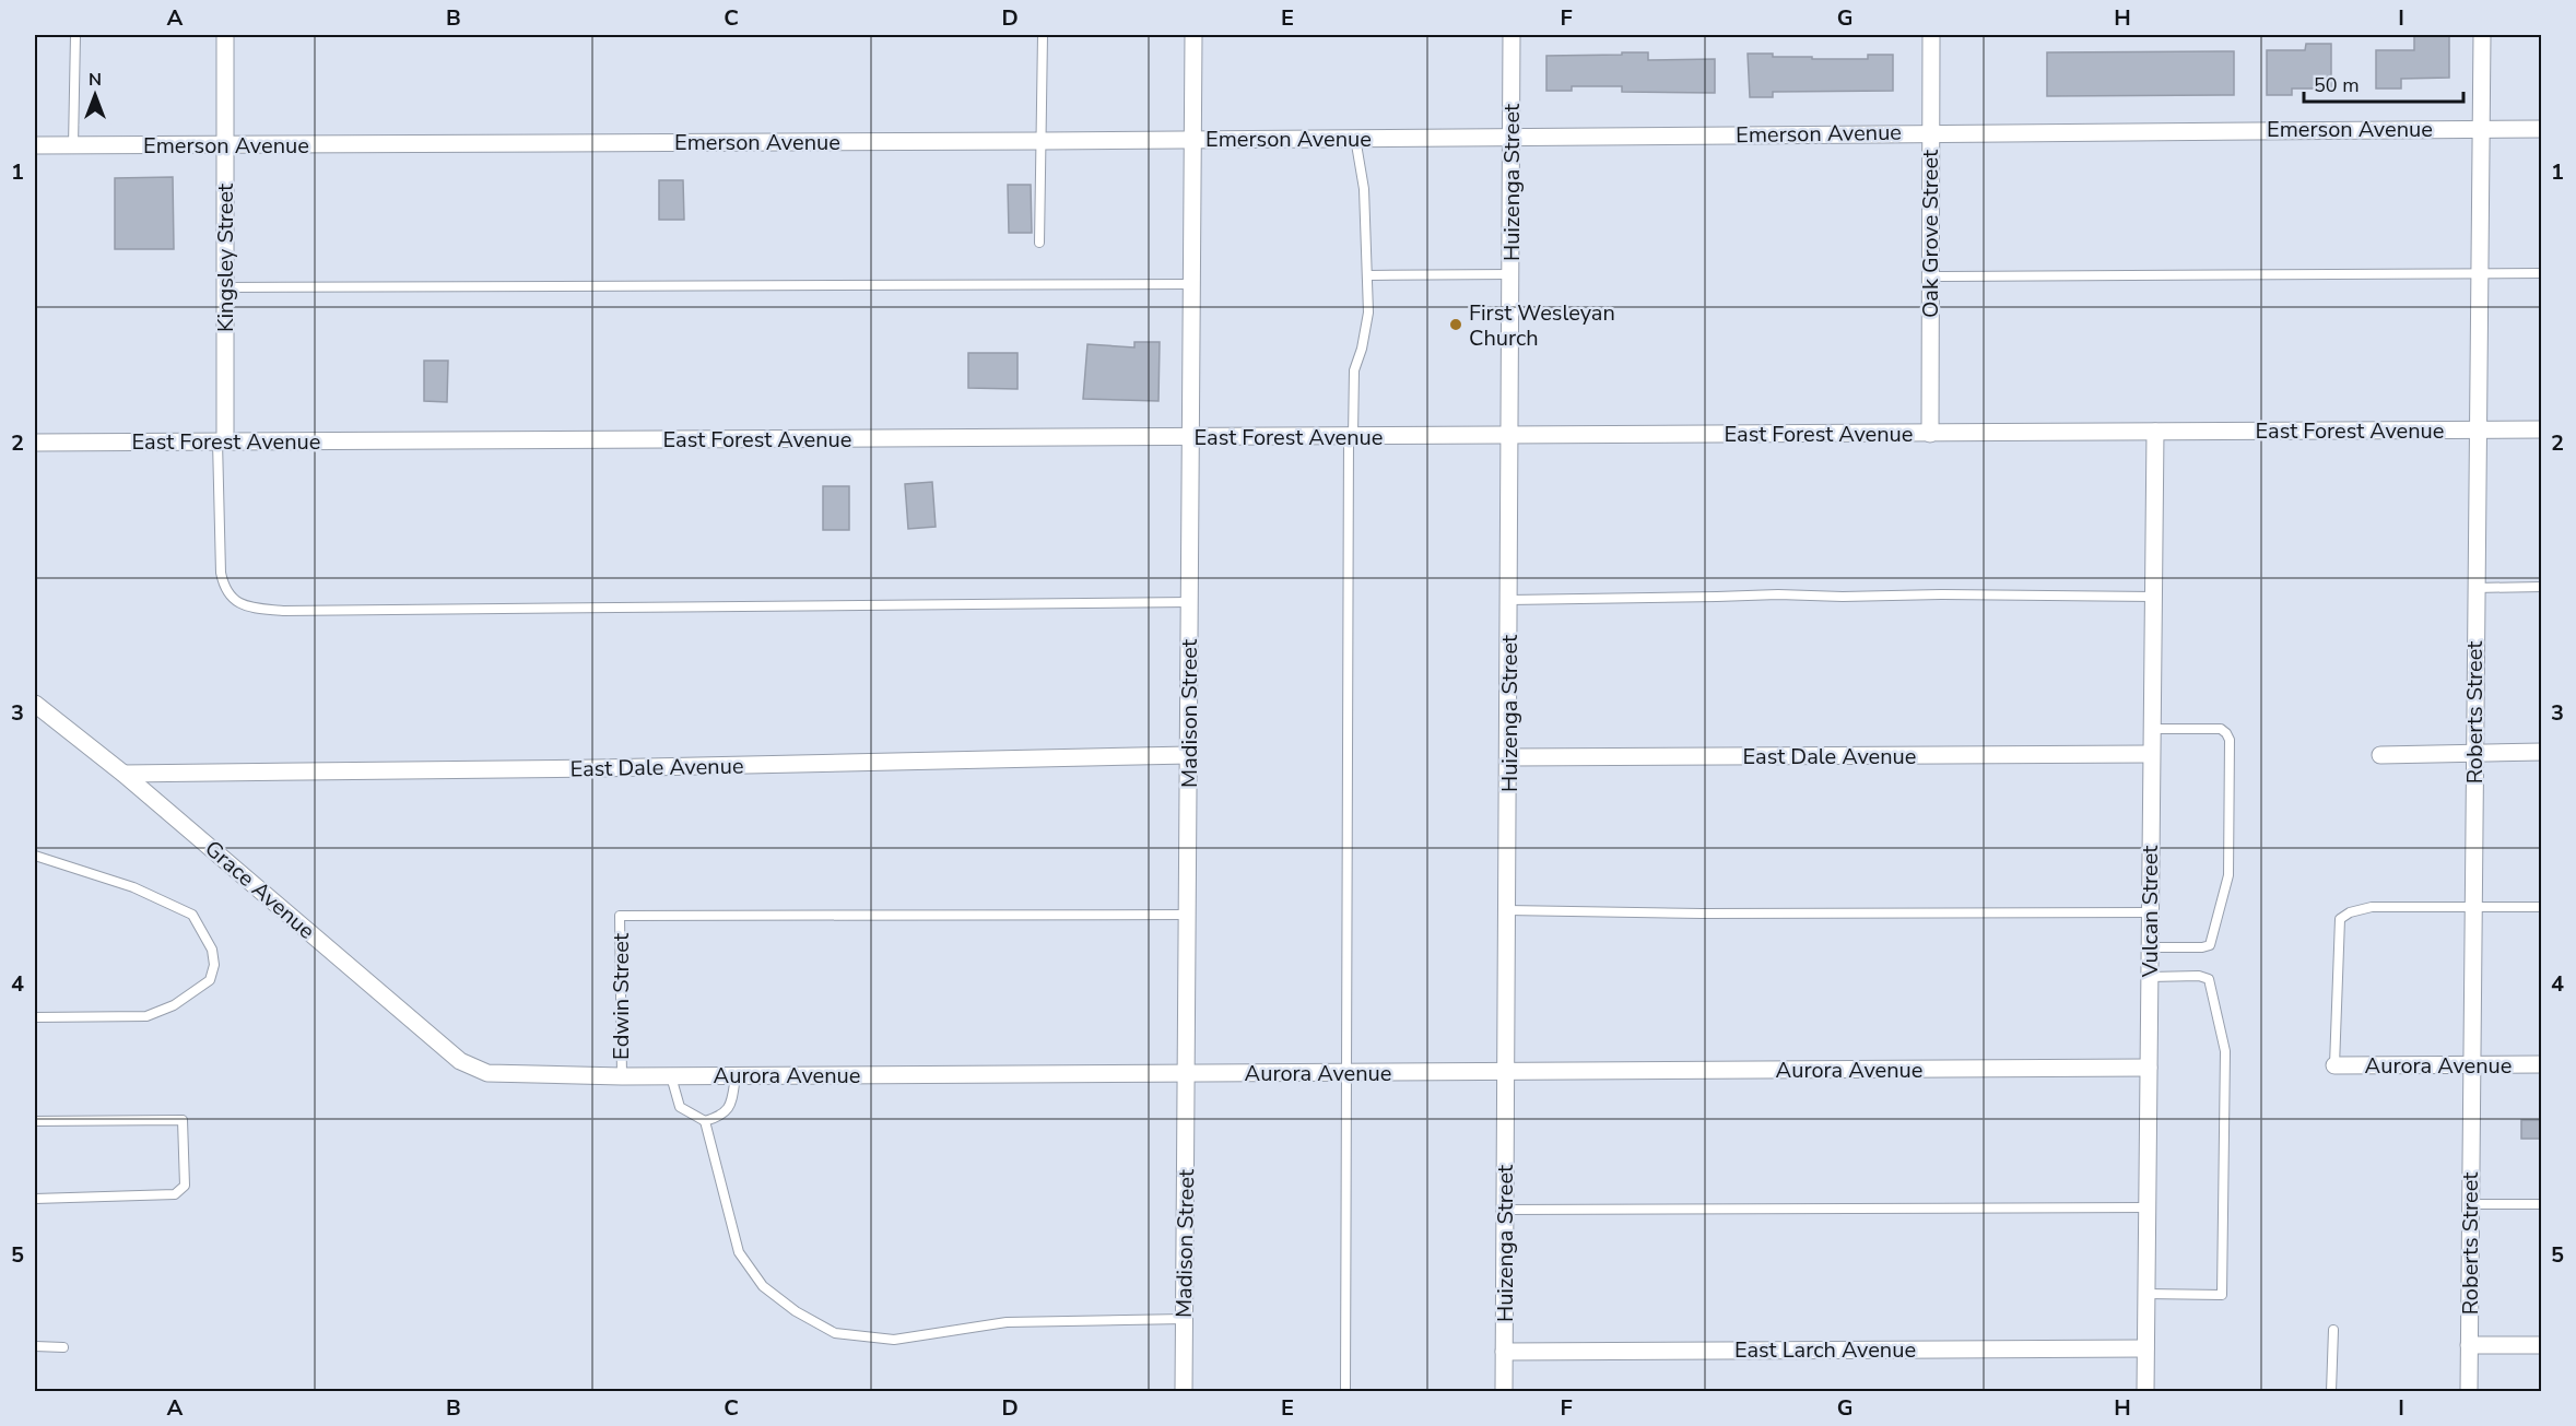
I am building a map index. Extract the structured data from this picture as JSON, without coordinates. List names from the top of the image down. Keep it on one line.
{"streets":{"street":["Emerson Avenue","Huizenga Street","Oak Grove Street","Kingsley Street","East Forest Avenue","Roberts Street","Madison Street","East Dale Avenue","Grace Avenue","Vulcan Street","Aurora Avenue","East Larch Avenue"],"lane":["Edwin Street"]},"crossings":[["Emerson Avenue","Huizenga Street"],["Emerson Avenue","Oak Grove Street"],["Emerson Avenue","Kingsley Street"],["Emerson Avenue","Roberts Street"],["Emerson Avenue","Madison Street"],["Huizenga Street","East Forest Avenue"],["Huizenga Street","East Dale Avenue"],["Huizenga Street","Aurora Avenue"],["Huizenga Street","East Larch Avenue"],["Oak Grove Street","East Forest Avenue"],["Kingsley Street","East Forest Avenue"],["East Forest Avenue","Roberts Street"],["East Forest Avenue","Madison Street"],["East Forest Avenue","Vulcan Street"],["Roberts Street","Aurora Avenue"],["Madison Street","East Dale Avenue"],["Madison Street","Edwin Street"],["Madison Street","Aurora Avenue"],["East Dale Avenue","Grace Avenue"],["East Dale Avenue","Vulcan Street"],["Grace Avenue","Aurora Avenue"],["Vulcan Street","Aurora Avenue"],["Vulcan Street","East Larch Avenue"],["Edwin Street","Aurora Avenue"]],"places":["First Wesleyan Church"],"scale_bar":"50 m","north":"top","grid":{"columns":["A","B","C","D","E","F","G","H","I"],"rows":["1","2","3","4","5"]}}
